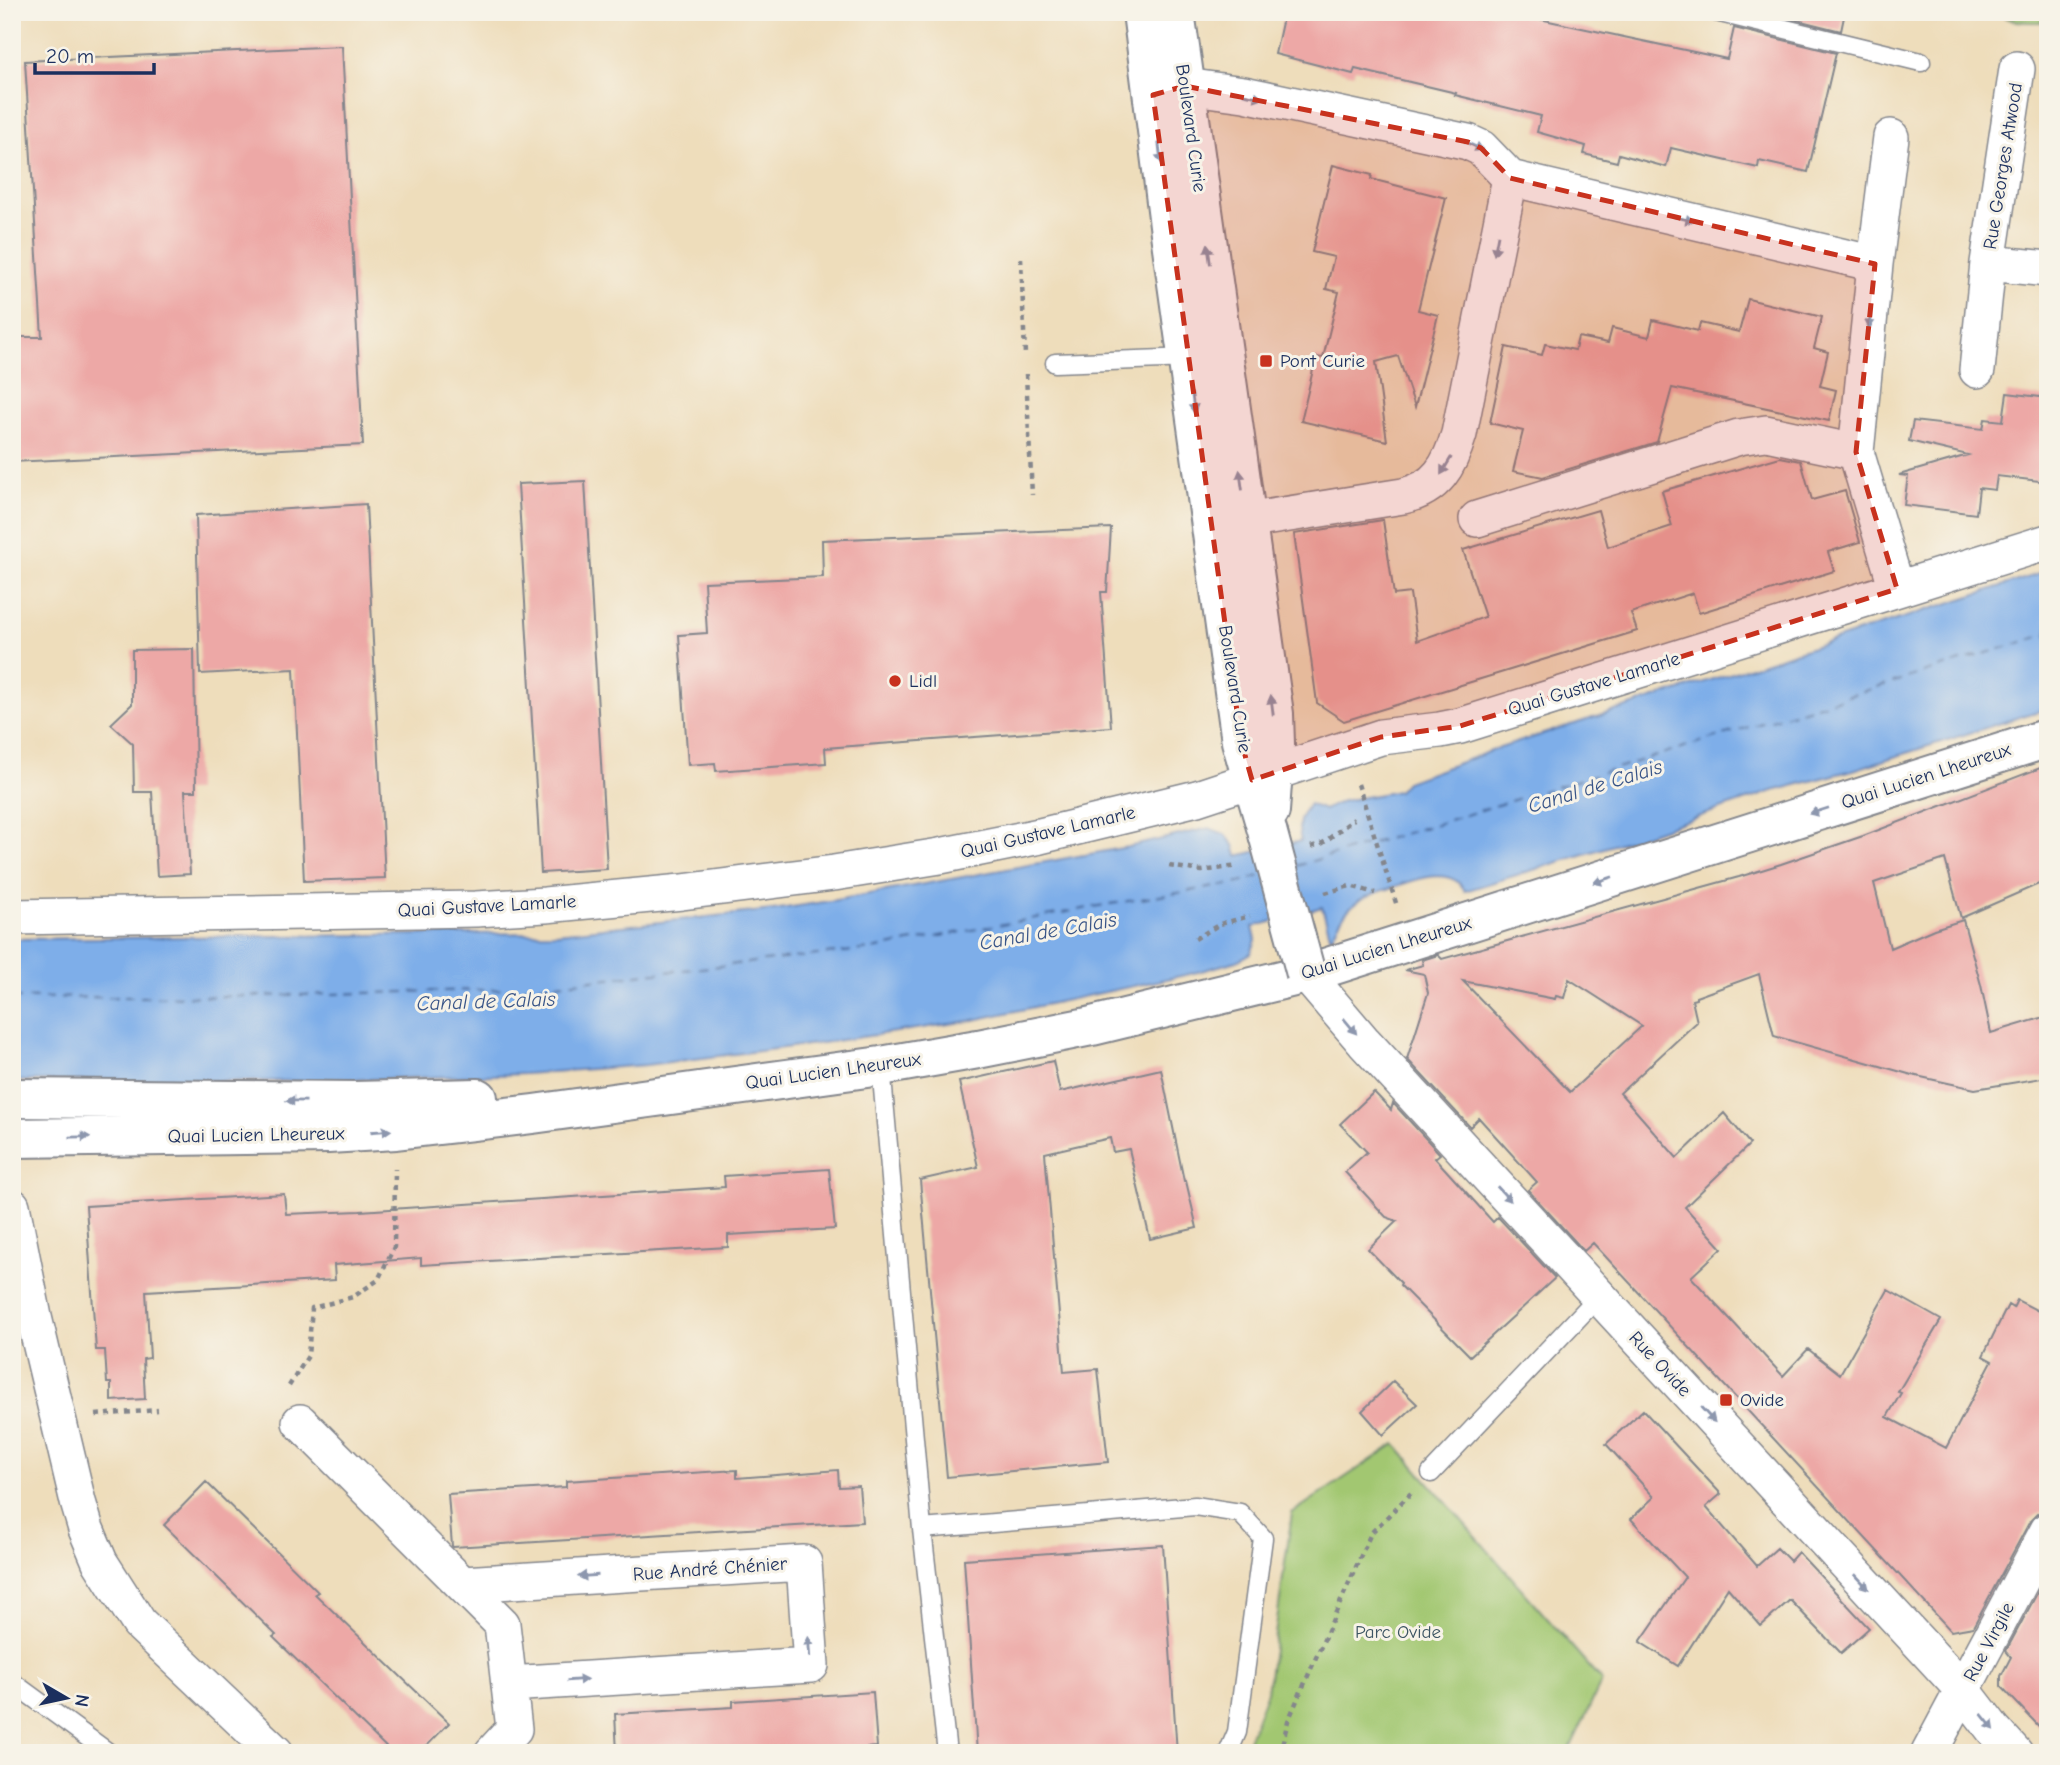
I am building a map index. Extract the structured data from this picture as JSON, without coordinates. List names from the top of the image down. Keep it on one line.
{"streets":{"street":["Boulevard Curie","Rue Georges Atwood","Quai Gustave Lamarle","Quai Lucien Lheureux","Rue Ovide","Rue André Chénier","Rue Virgile"]},"crossings":[["Boulevard Curie","Quai Gustave Lamarle"],["Boulevard Curie","Quai Lucien Lheureux"],["Boulevard Curie","Rue Ovide"],["Quai Lucien Lheureux","Rue Ovide"],["Rue Ovide","Rue Virgile"]],"one_way":["Rue Ovide"],"water":["Canal de Calais"],"parks":["Parc Ovide"],"places":{"transit":["Pont Curie","Ovide"],"other":["Lidl"]},"scale_bar":"20 m","north":"right"}
